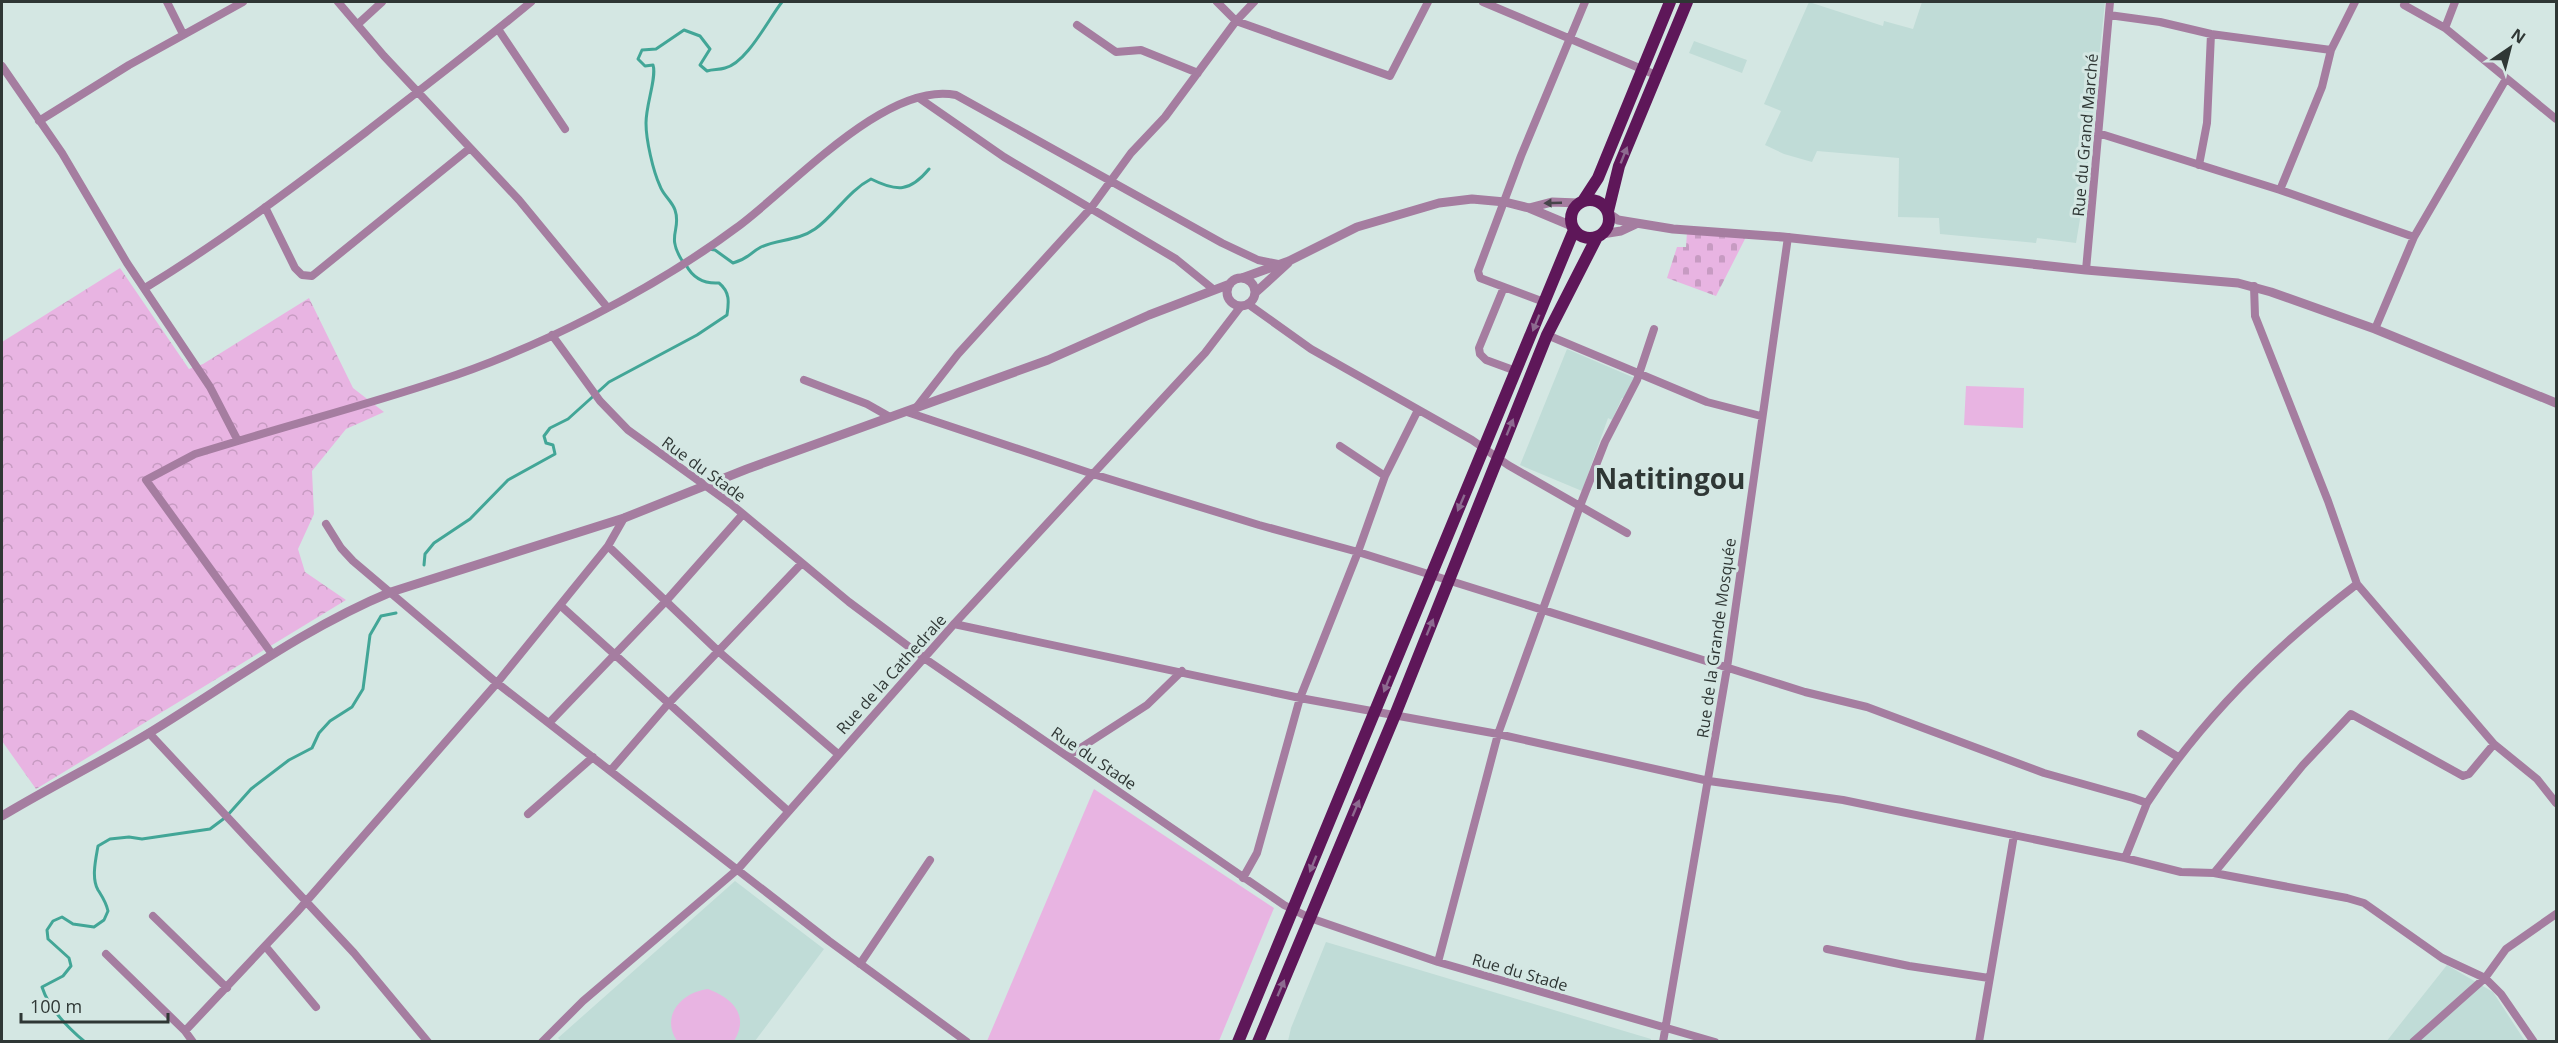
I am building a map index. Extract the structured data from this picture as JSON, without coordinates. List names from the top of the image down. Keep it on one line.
{"streets":{"street":["Rue du Grand Marché","Rue du Stade","Rue de la Grande Mosquée","Rue de la Cathedrale"]},"crossings":[["Rue du Stade","Rue de la Grande Mosquée"],["Rue du Stade","Rue de la Cathedrale"]],"districts":["Natitingou"],"scale_bar":"100 m","north":"top right"}
